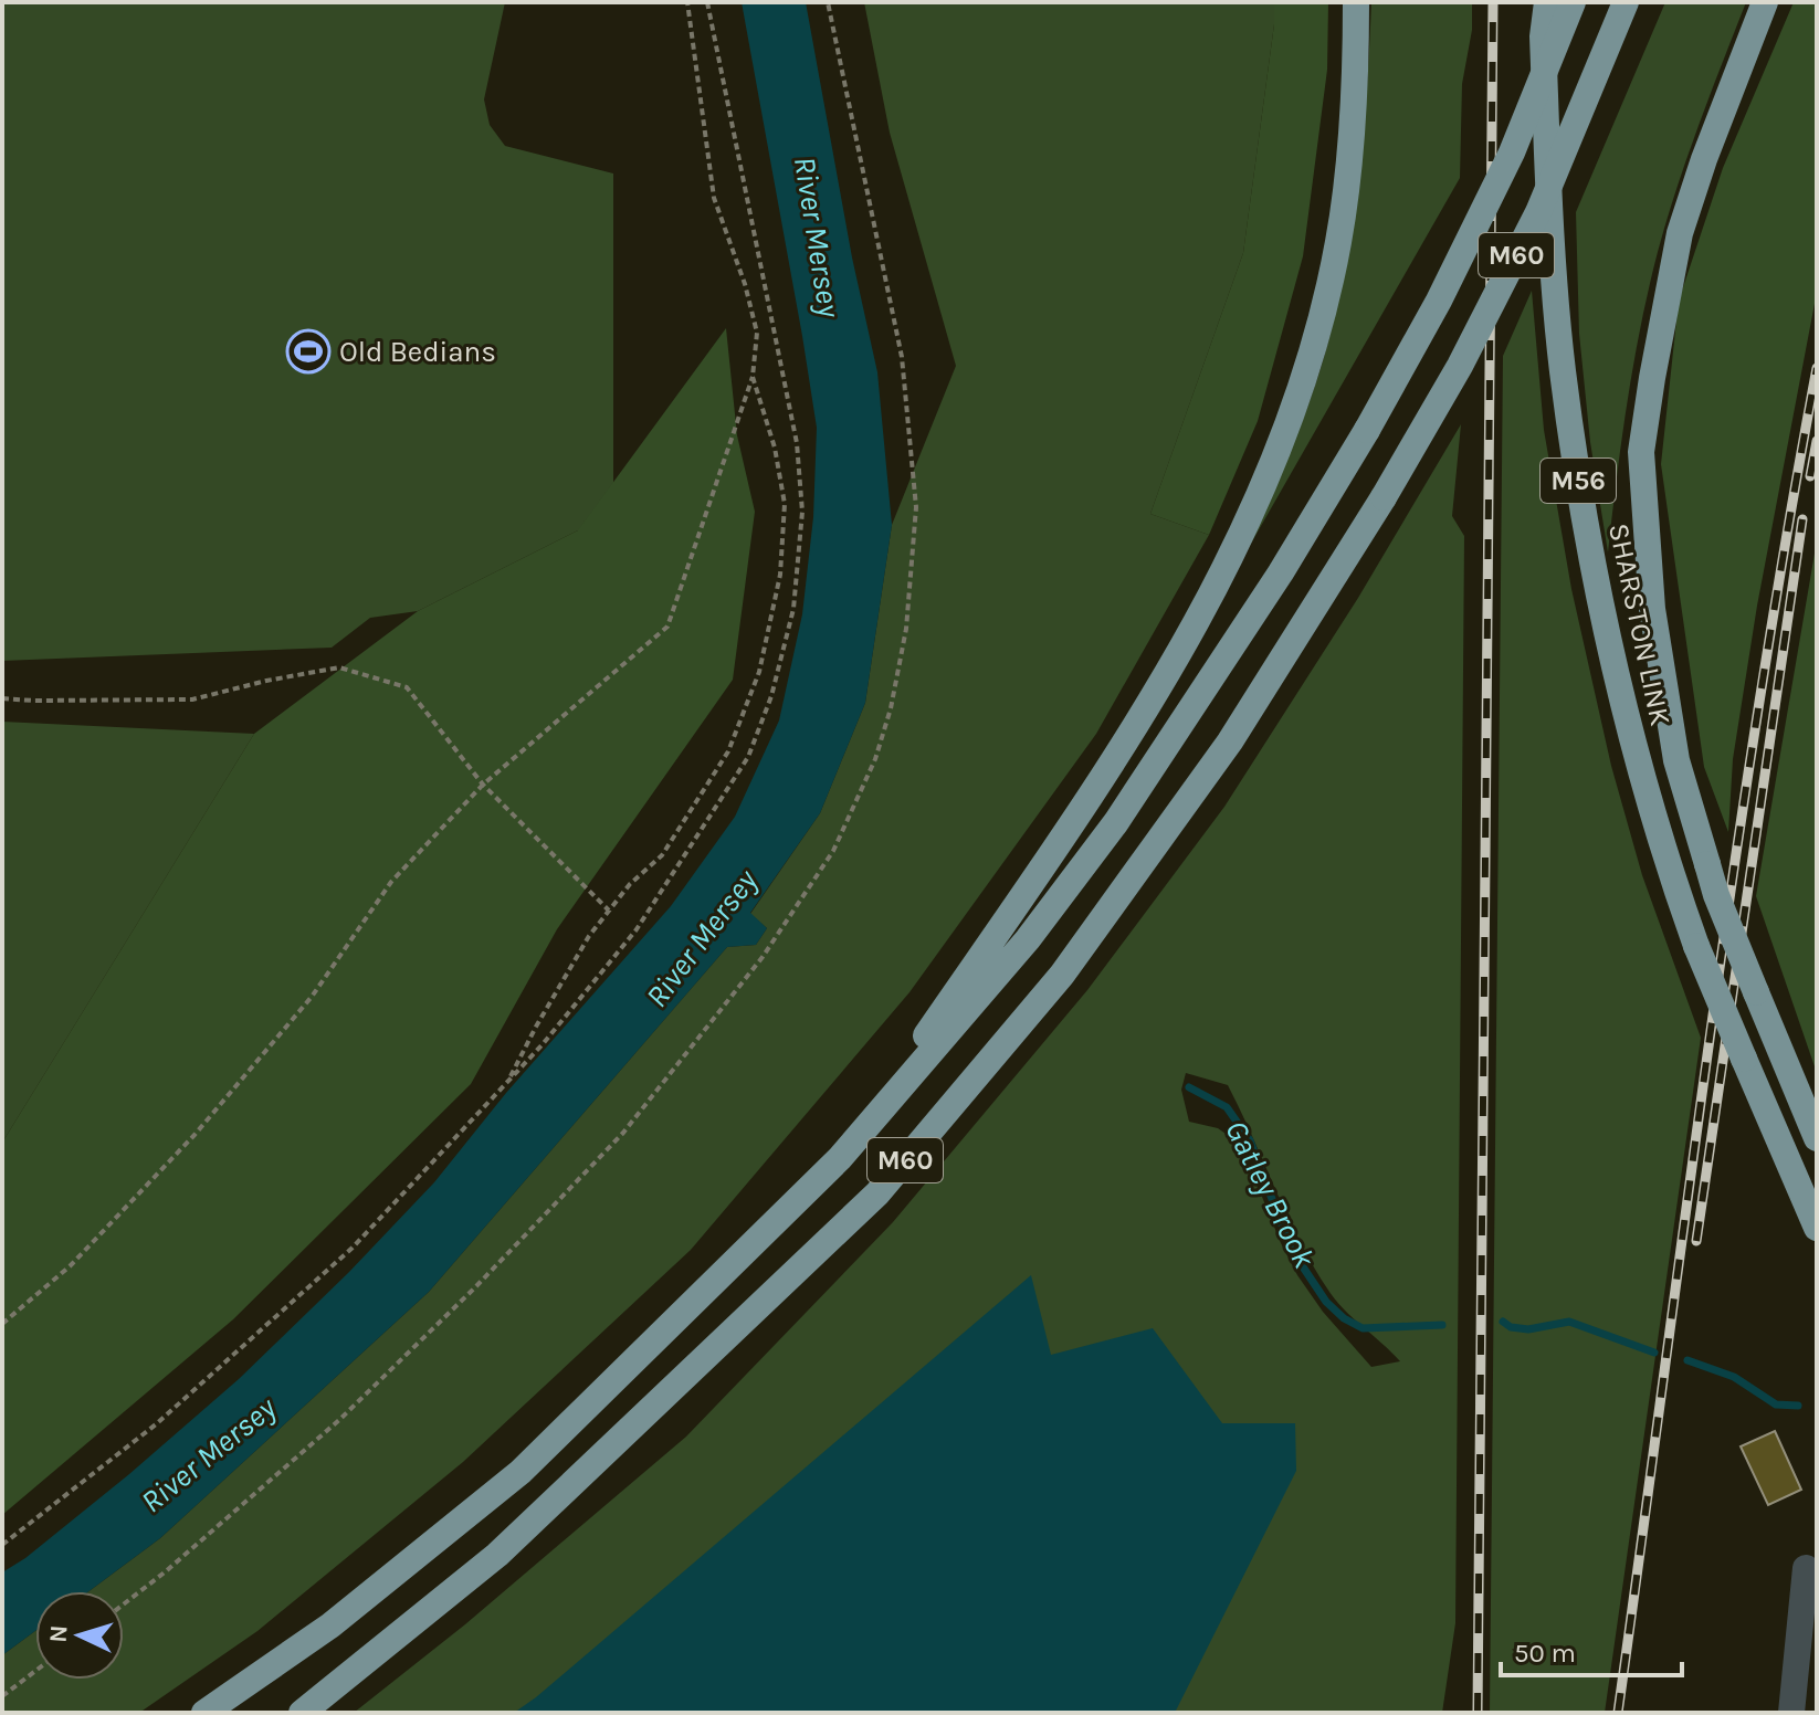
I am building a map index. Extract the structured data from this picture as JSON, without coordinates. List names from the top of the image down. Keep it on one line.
{"streets":{"highway":["M60","M56","SHARSTON LINK"]},"water":["River Mersey","Gatley Brook"],"places":{"sports":["Old Bedians"]},"scale_bar":"50 m","north":"left"}
